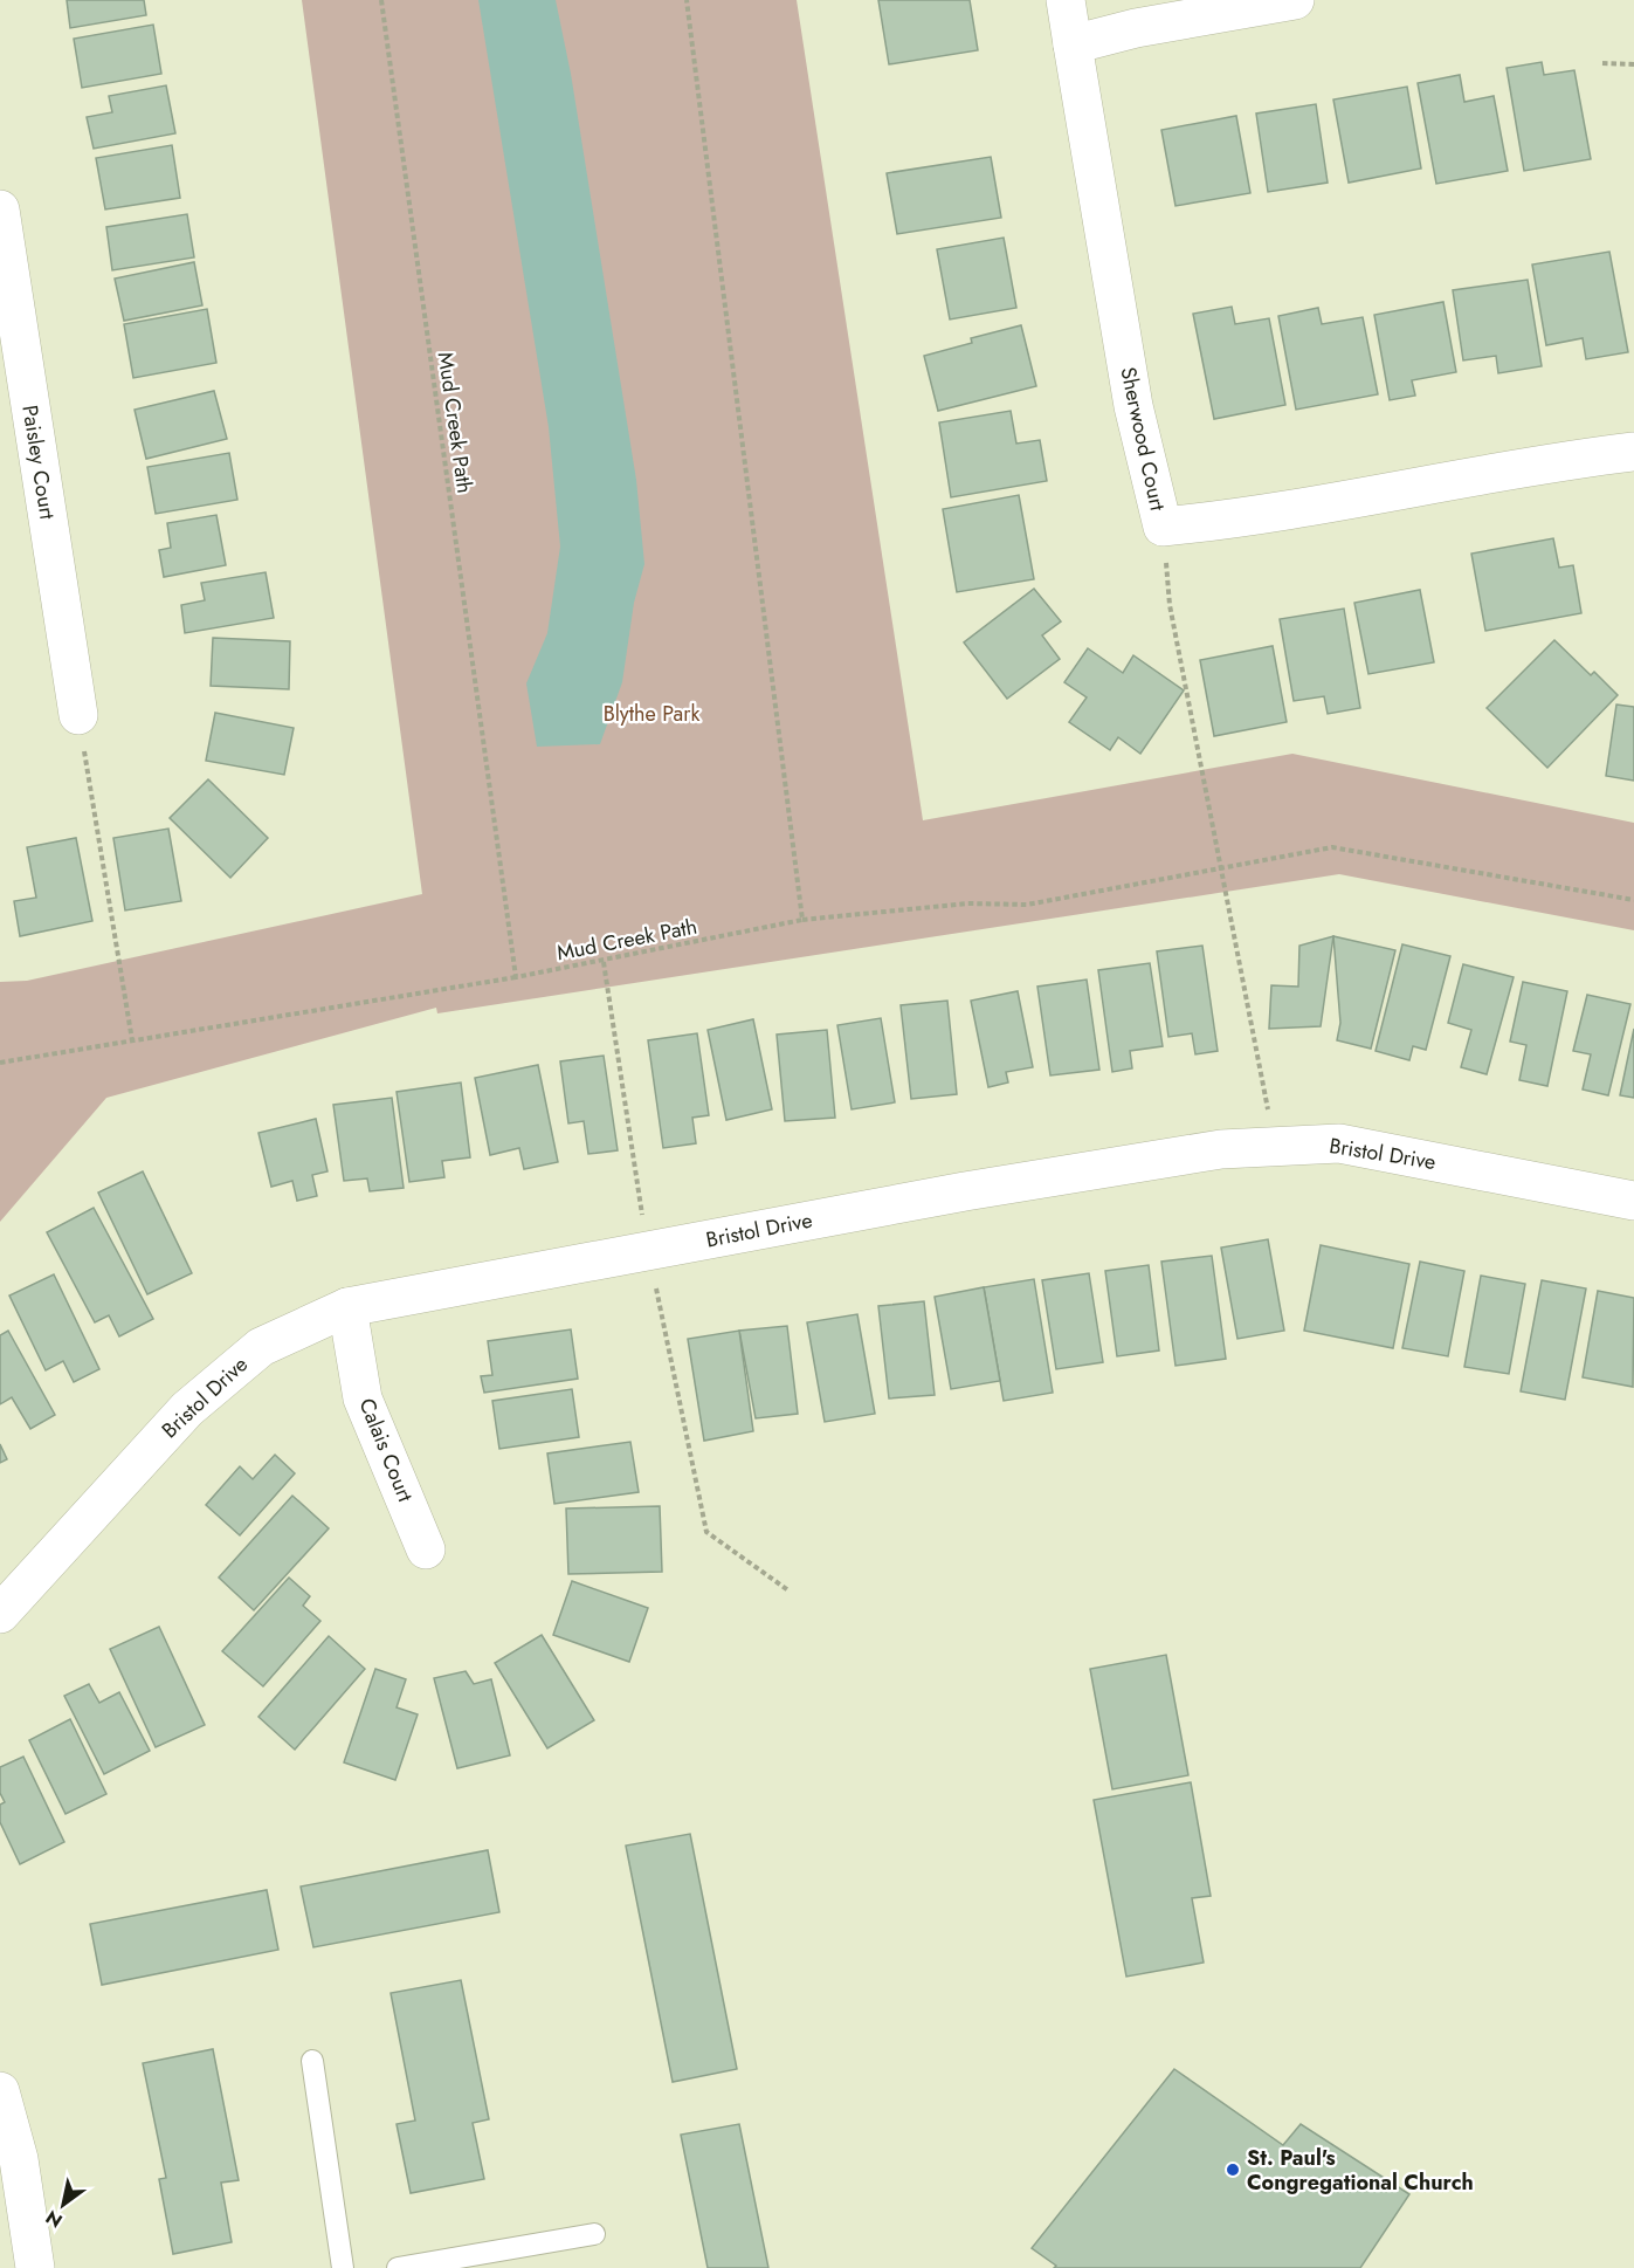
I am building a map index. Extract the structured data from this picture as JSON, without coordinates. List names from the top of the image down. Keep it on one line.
{"streets":{"street":["Sherwood Court","Paisley Court","Bristol Drive","Calais Court"],"path":["Mud Creek Path"]},"crossings":[["Bristol Drive","Calais Court"]],"parks":["Blythe Park"],"places":["St. Paul's Congregational Church"],"north":"bottom left"}
